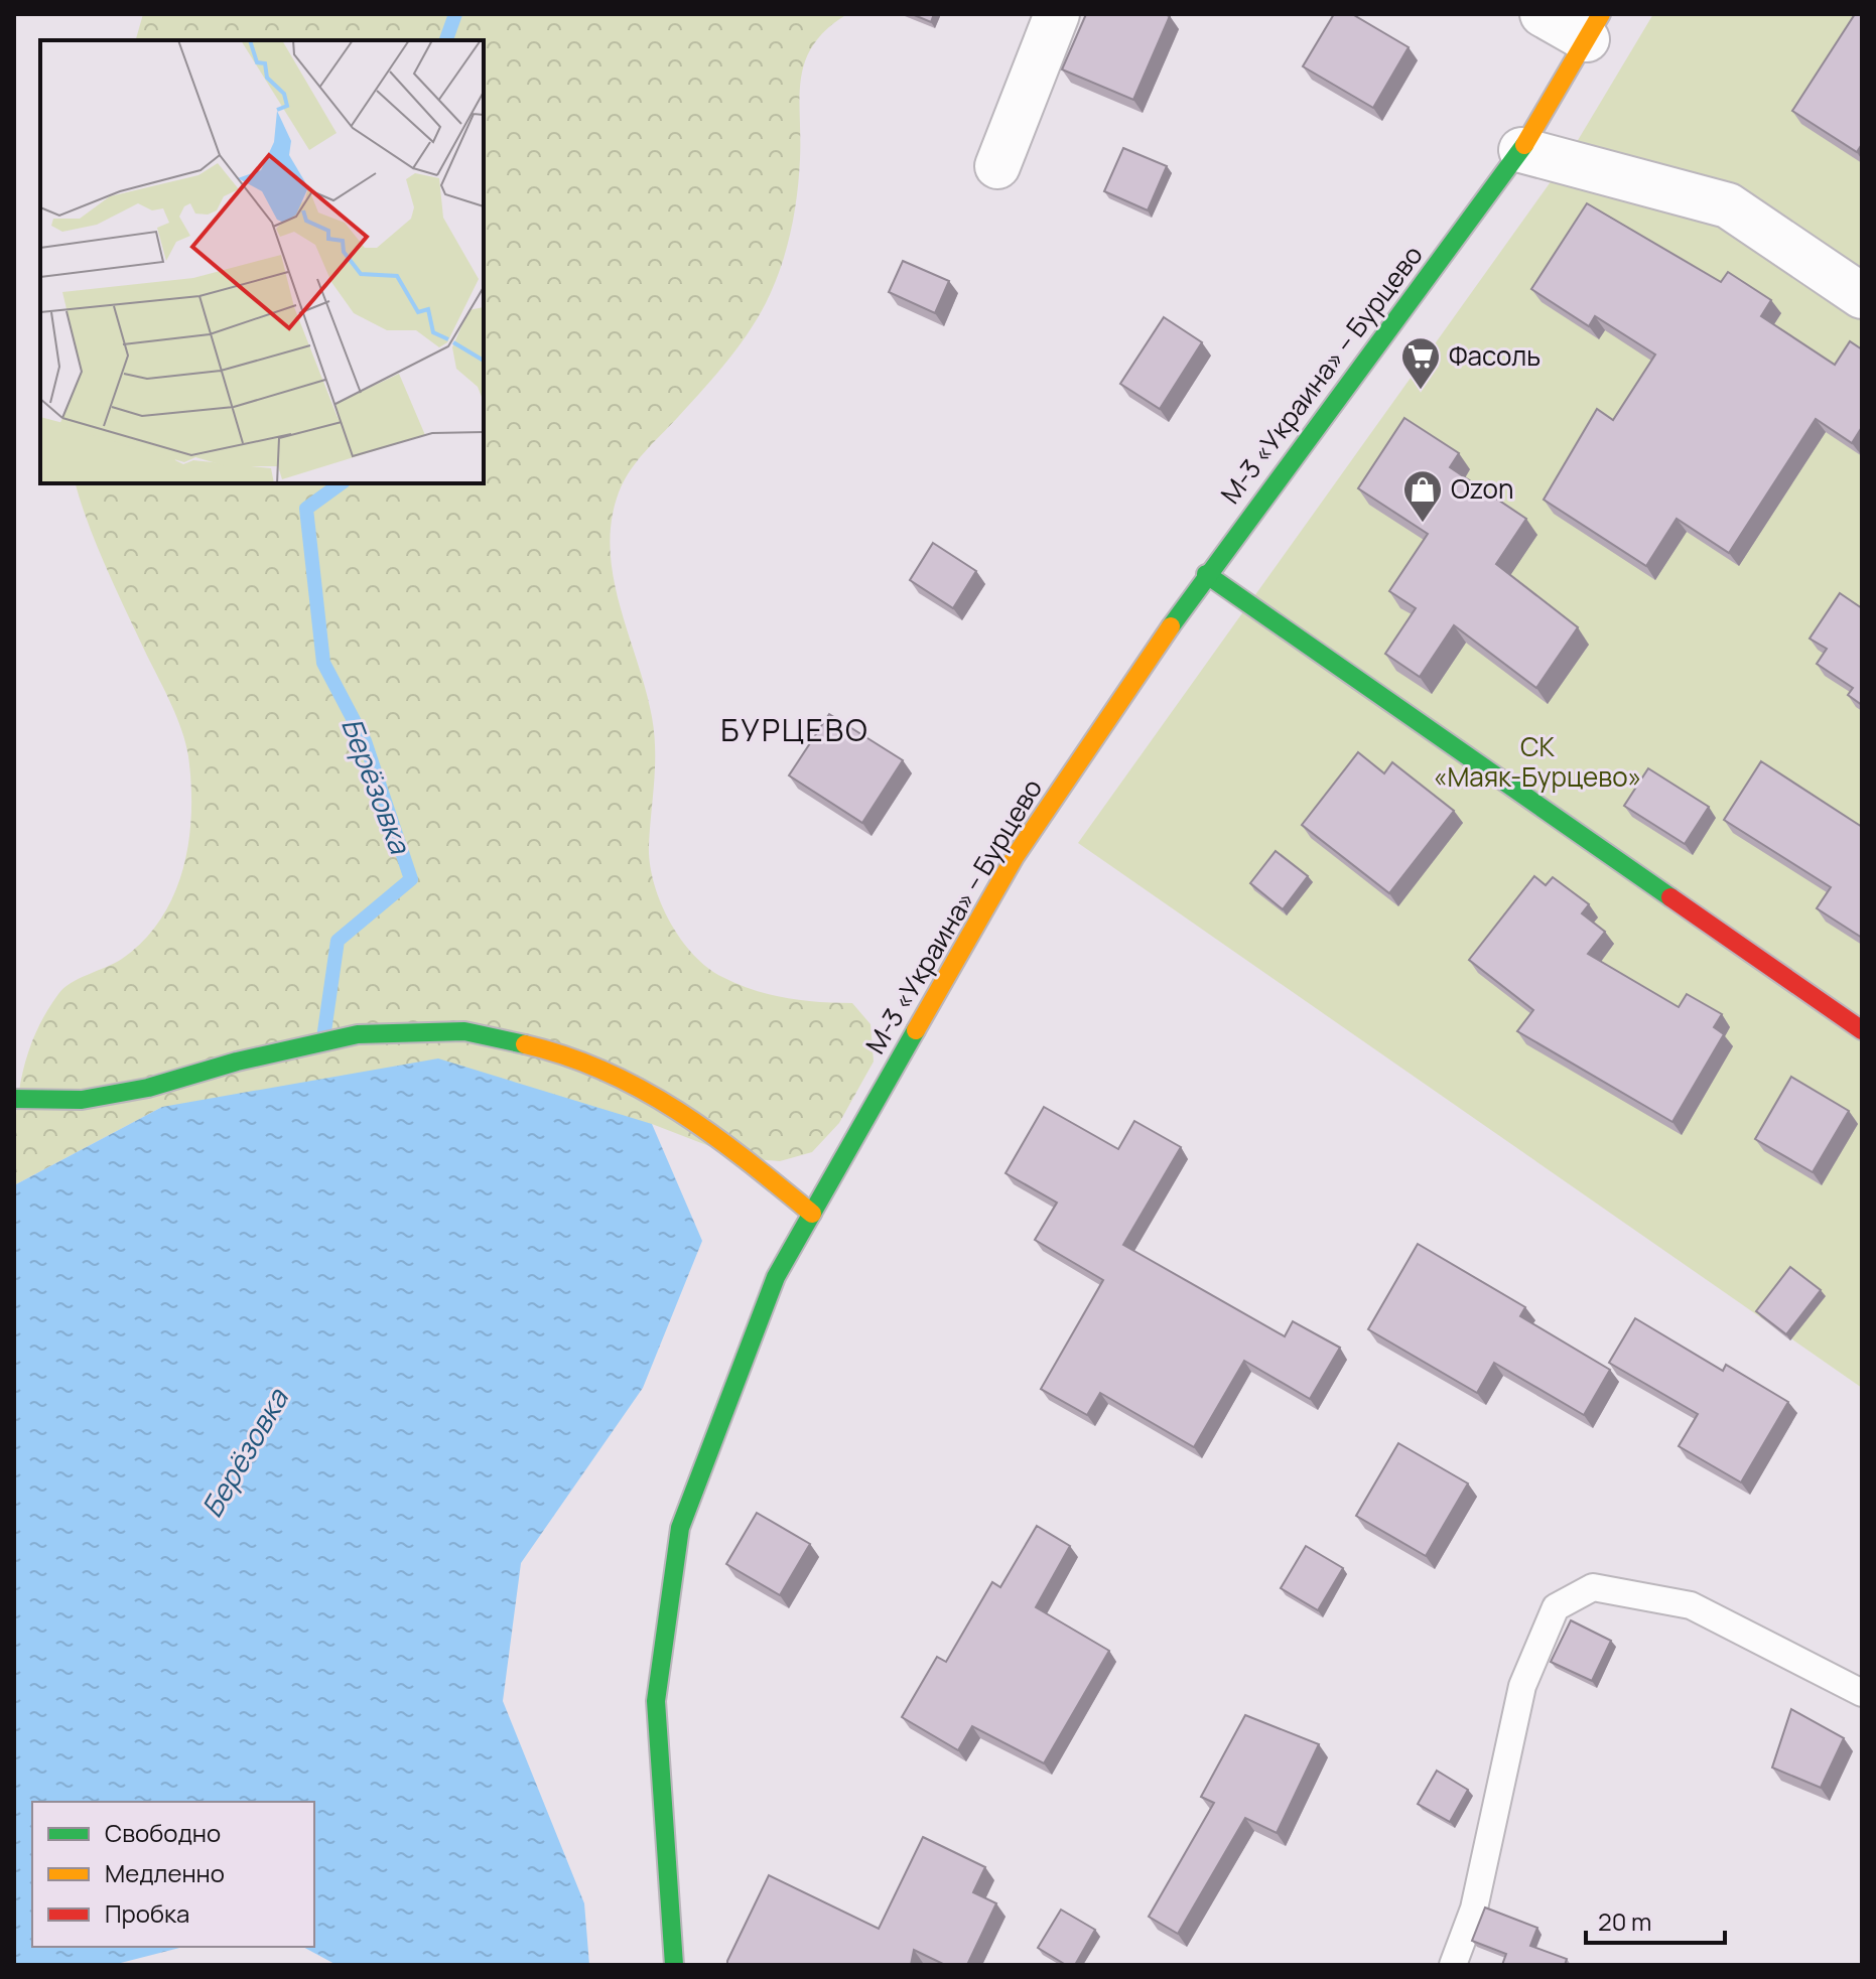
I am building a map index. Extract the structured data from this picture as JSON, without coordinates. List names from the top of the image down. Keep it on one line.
{"streets":{"street":["М-3 «Украина» – Бурцево"]},"districts":["БУРЦЕВО"],"water":["Берёзовка"],"parks":["СК «Маяк-Бурцево»"],"places":{"supermarket":["Фасоль"],"shop":["Ozon"]},"legend":["Свободно","Медленно","Пробка"],"scale_bar":"20 m"}
